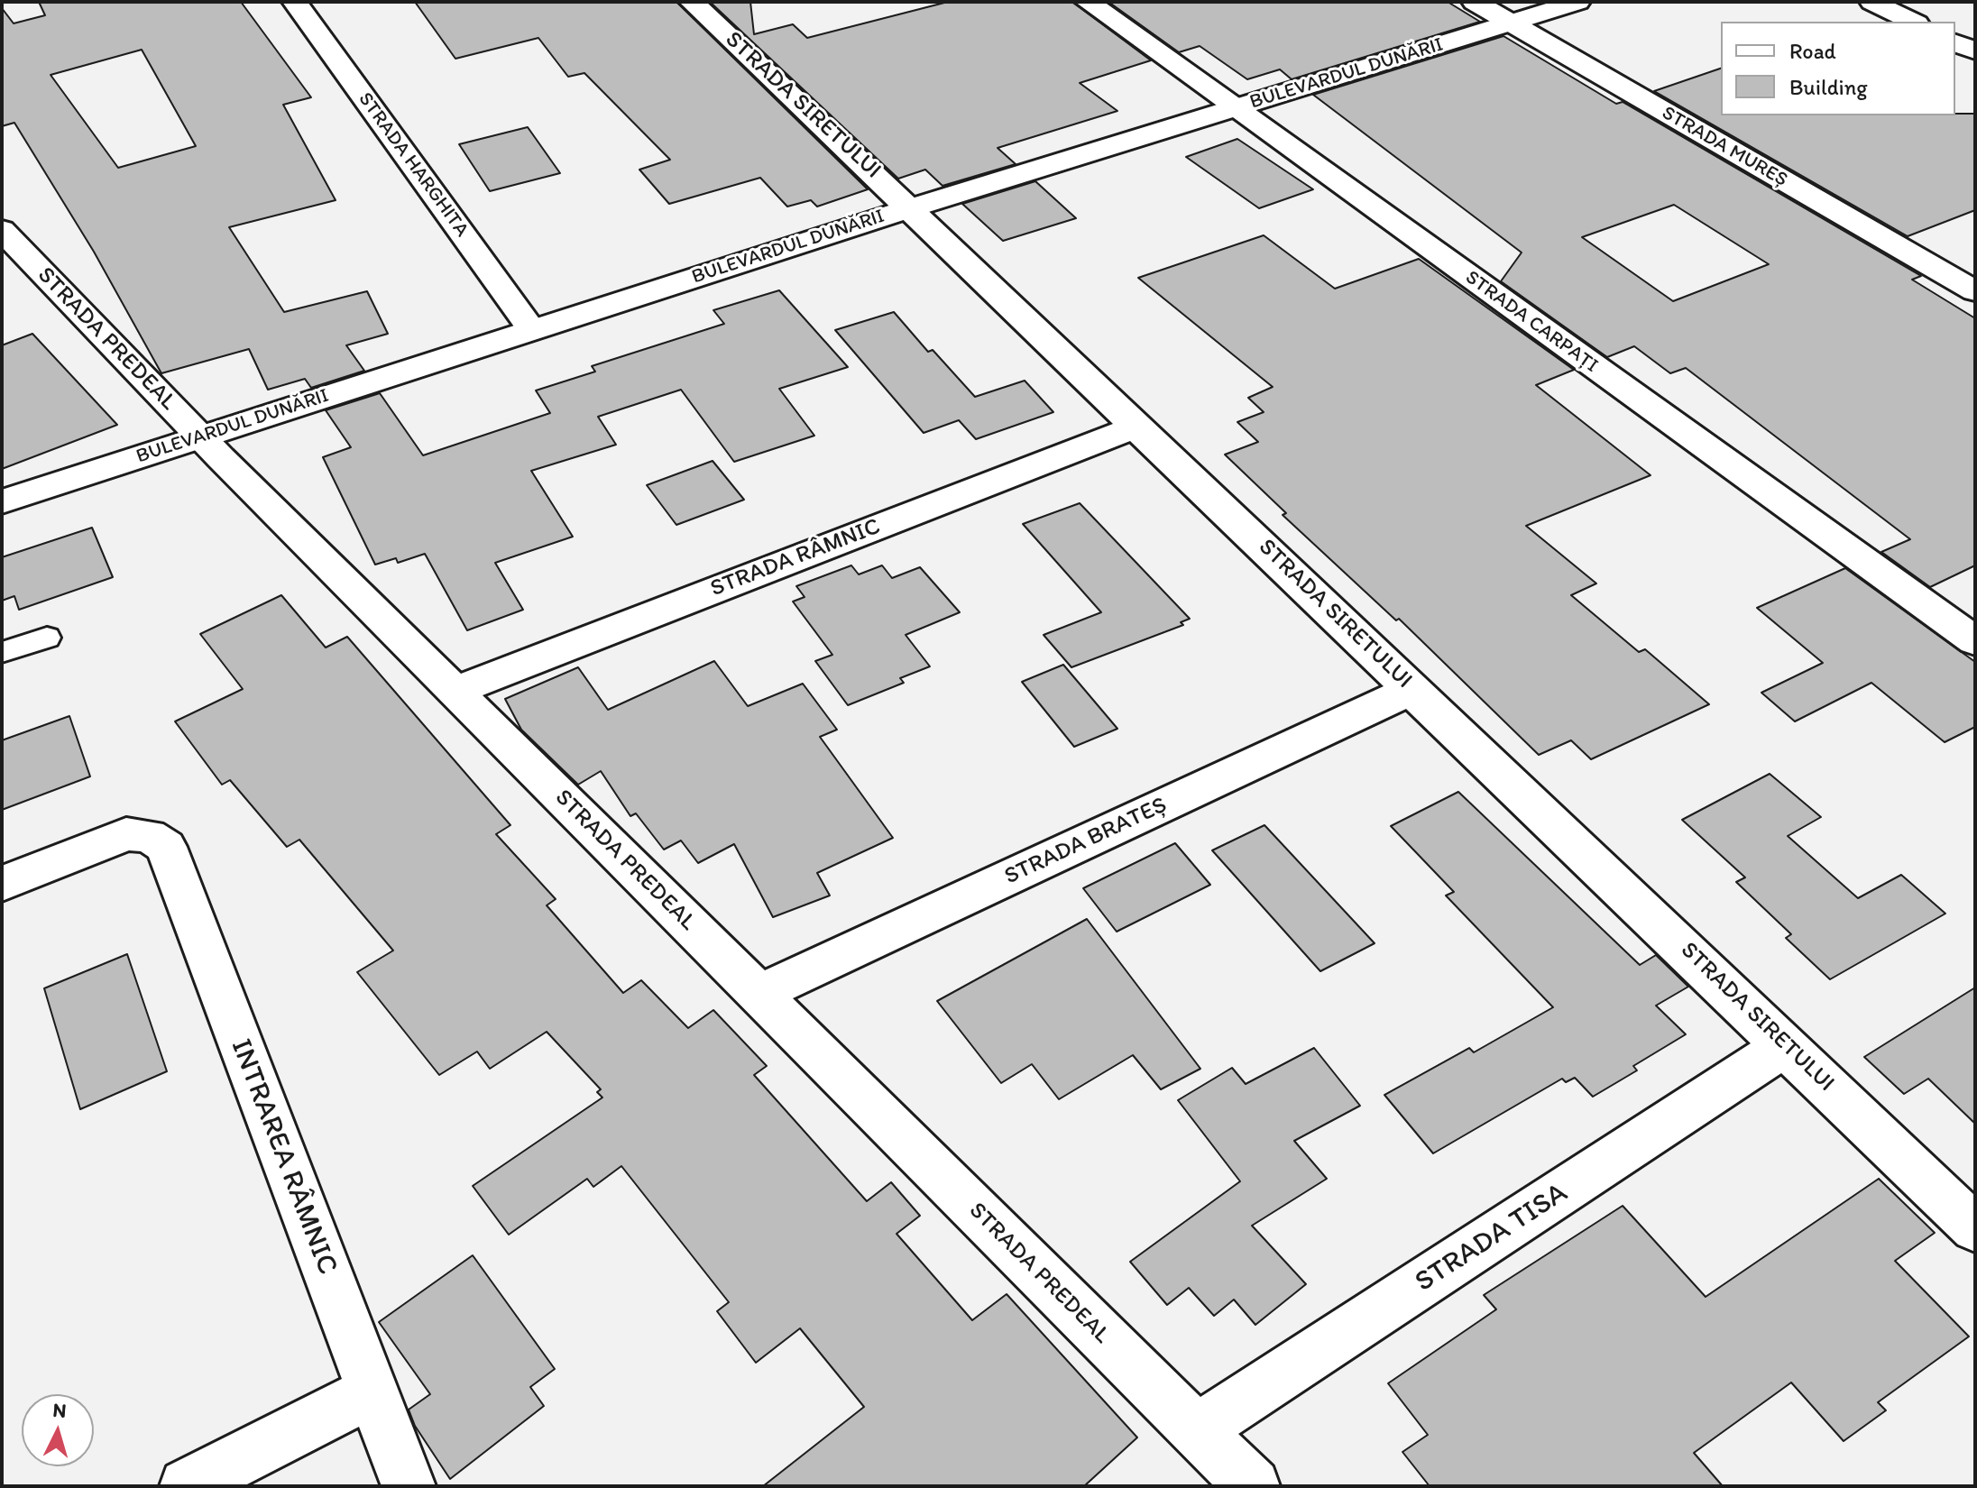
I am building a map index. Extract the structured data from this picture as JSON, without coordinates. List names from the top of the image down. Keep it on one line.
{"streets":{"street":["BULEVARDUL DUNĂRII","STRADA SIRETULUI","STRADA MUREȘ","STRADA HARGHITA","STRADA CARPAȚI","STRADA PREDEAL","STRADA RÂMNIC","STRADA BRATEȘ","INTRAREA RÂMNIC","STRADA TISA"]},"crossings":[["BULEVARDUL DUNĂRII","STRADA SIRETULUI"],["BULEVARDUL DUNĂRII","STRADA MUREȘ"],["BULEVARDUL DUNĂRII","STRADA HARGHITA"],["BULEVARDUL DUNĂRII","STRADA CARPAȚI"],["BULEVARDUL DUNĂRII","STRADA PREDEAL"],["STRADA SIRETULUI","STRADA RÂMNIC"],["STRADA SIRETULUI","STRADA BRATEȘ"],["STRADA SIRETULUI","STRADA TISA"],["STRADA PREDEAL","STRADA RÂMNIC"],["STRADA PREDEAL","STRADA BRATEȘ"],["STRADA PREDEAL","STRADA TISA"]],"legend":["Road","Building"],"north":"top"}
